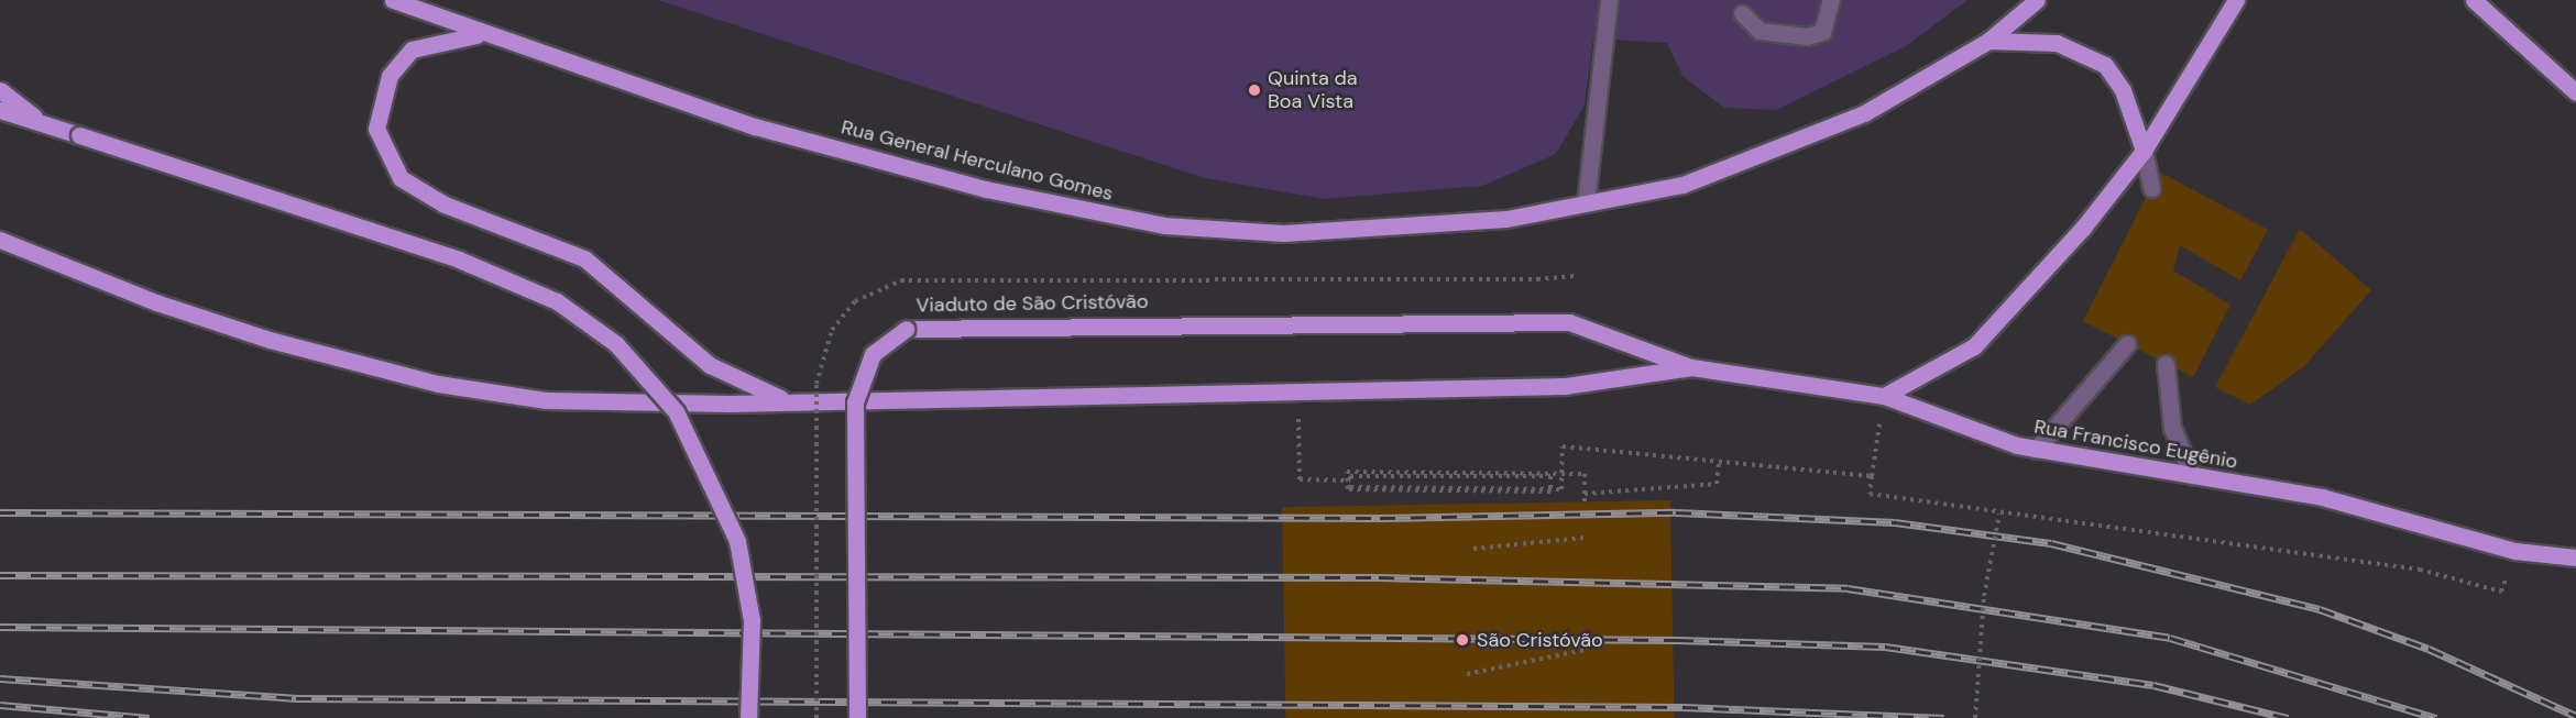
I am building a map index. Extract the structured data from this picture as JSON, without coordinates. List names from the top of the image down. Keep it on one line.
{"streets":{"main road":["Rua General Herculano Gomes","Viaduto de São Cristóvão","Rua Francisco Eugênio"]},"crossings":[["Viaduto de São Cristóvão","Rua Francisco Eugênio"]],"places":["Quinta da Boa Vista","São Cristóvão"]}
